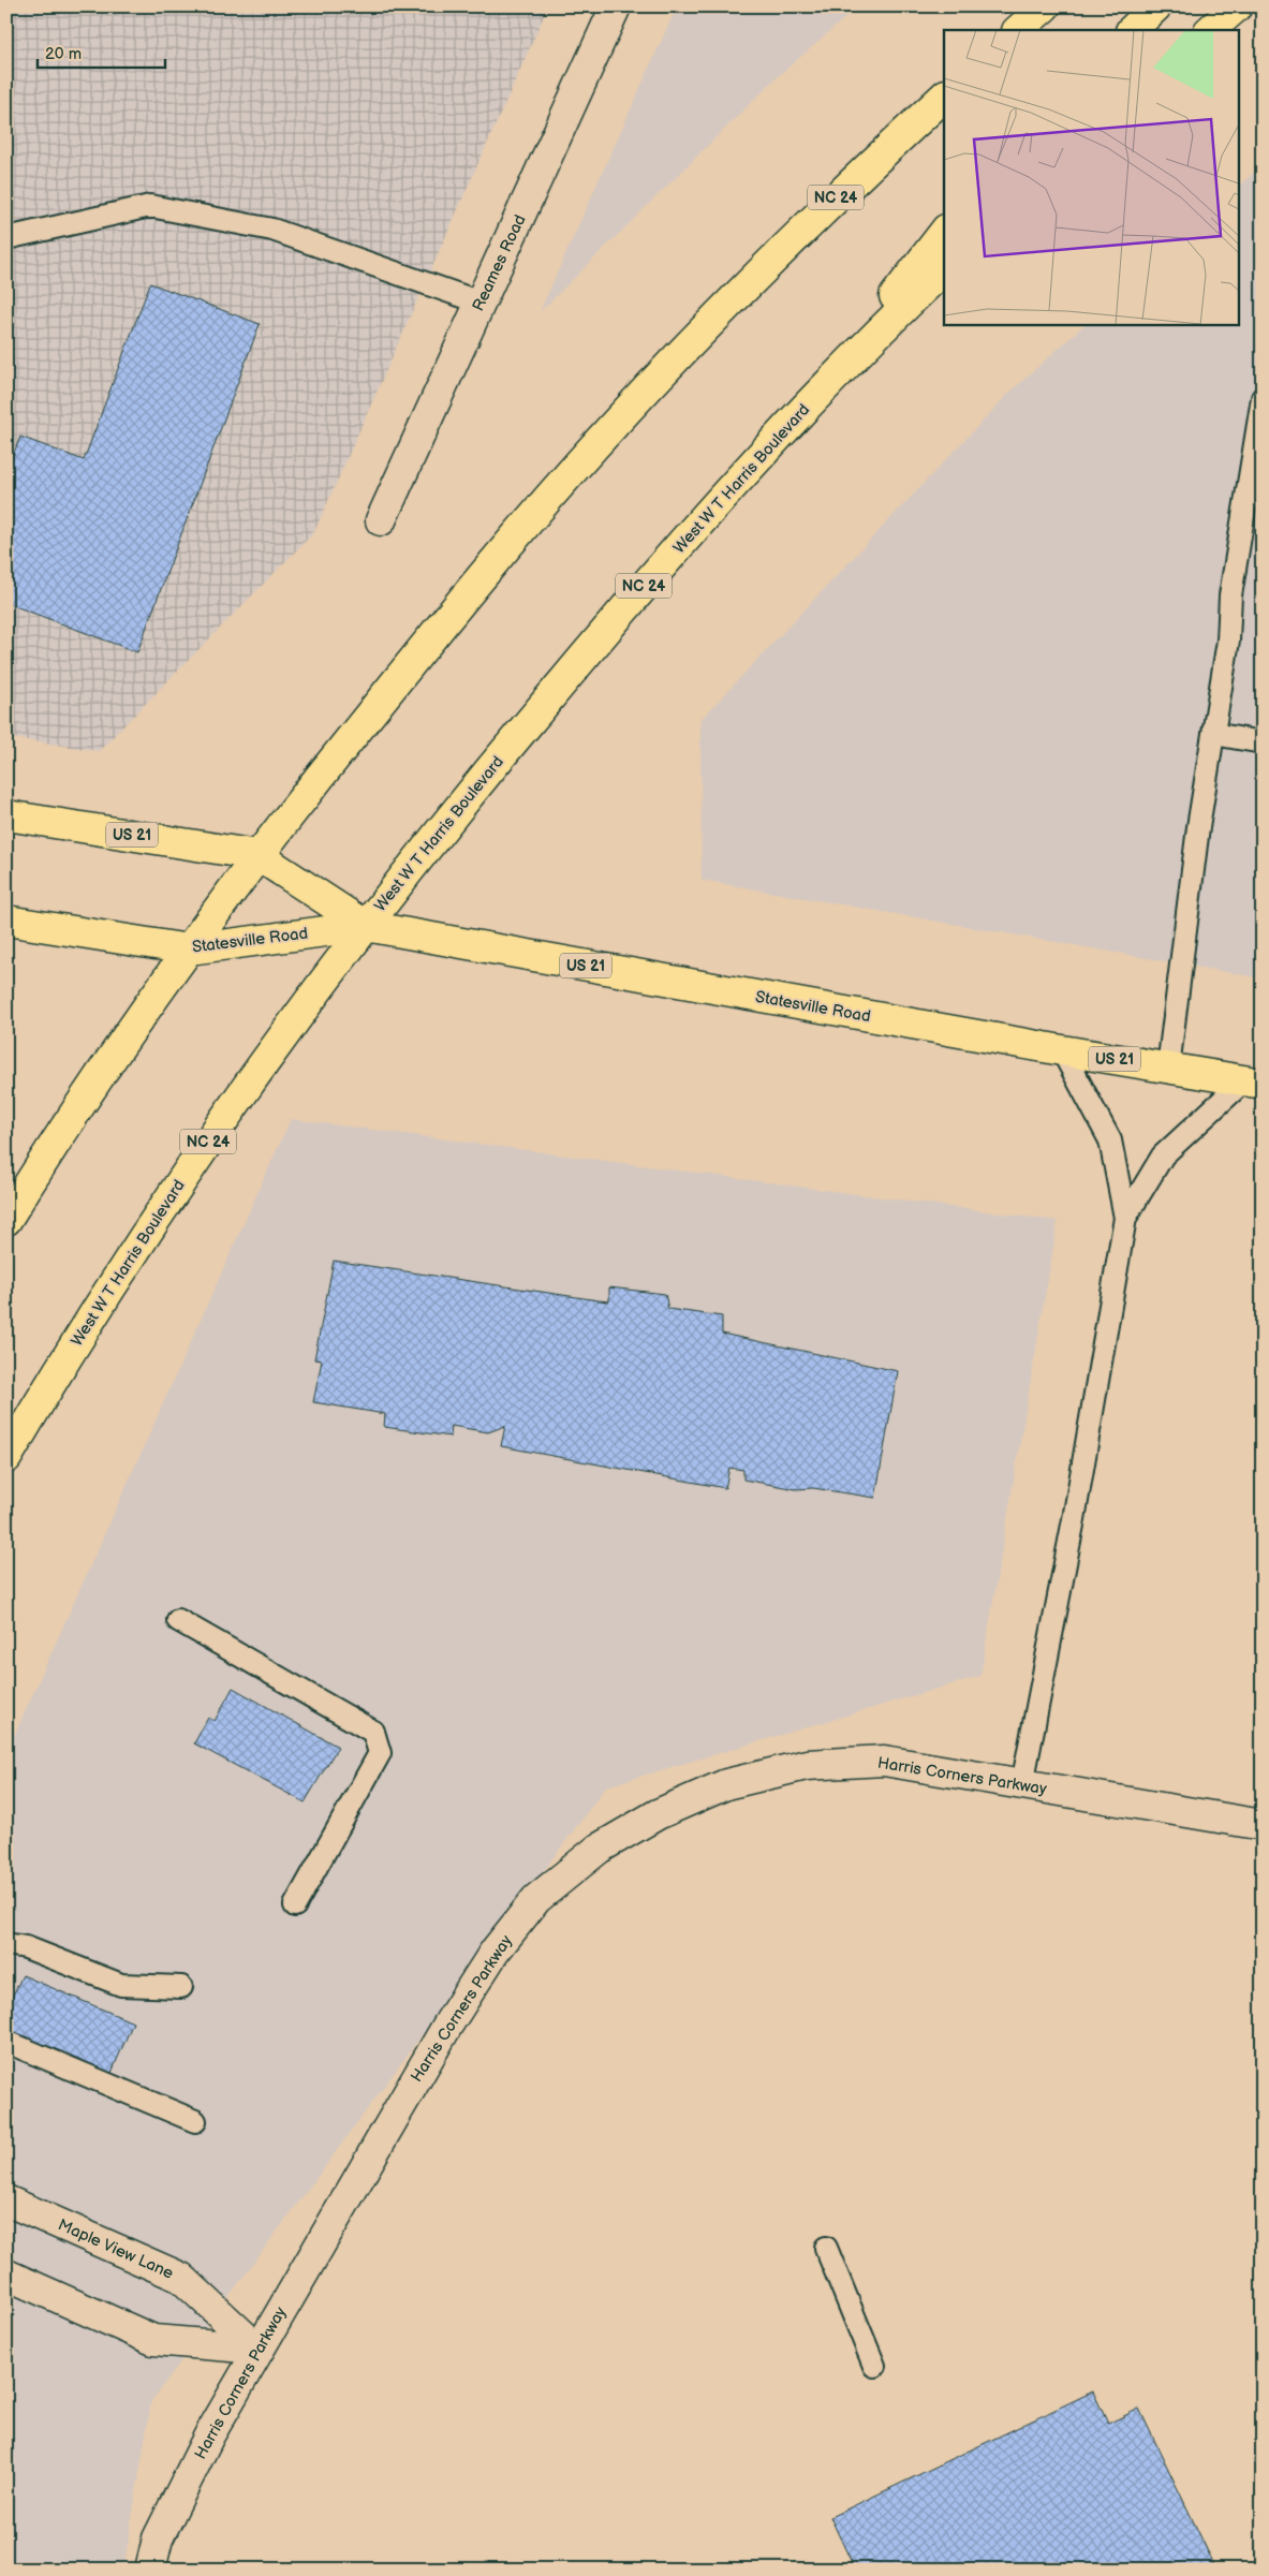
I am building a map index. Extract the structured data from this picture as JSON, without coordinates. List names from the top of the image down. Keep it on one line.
{"streets":{"main road":["NC 24","West W T Harris Boulevard","US 21","Statesville Road"],"street":["Reames Road","Harris Corners Parkway","Maple View Lane"]},"crossings":[["NC 24","Statesville Road"],["West W T Harris Boulevard","Statesville Road"],["Harris Corners Parkway","Maple View Lane"]],"scale_bar":"20 m"}
